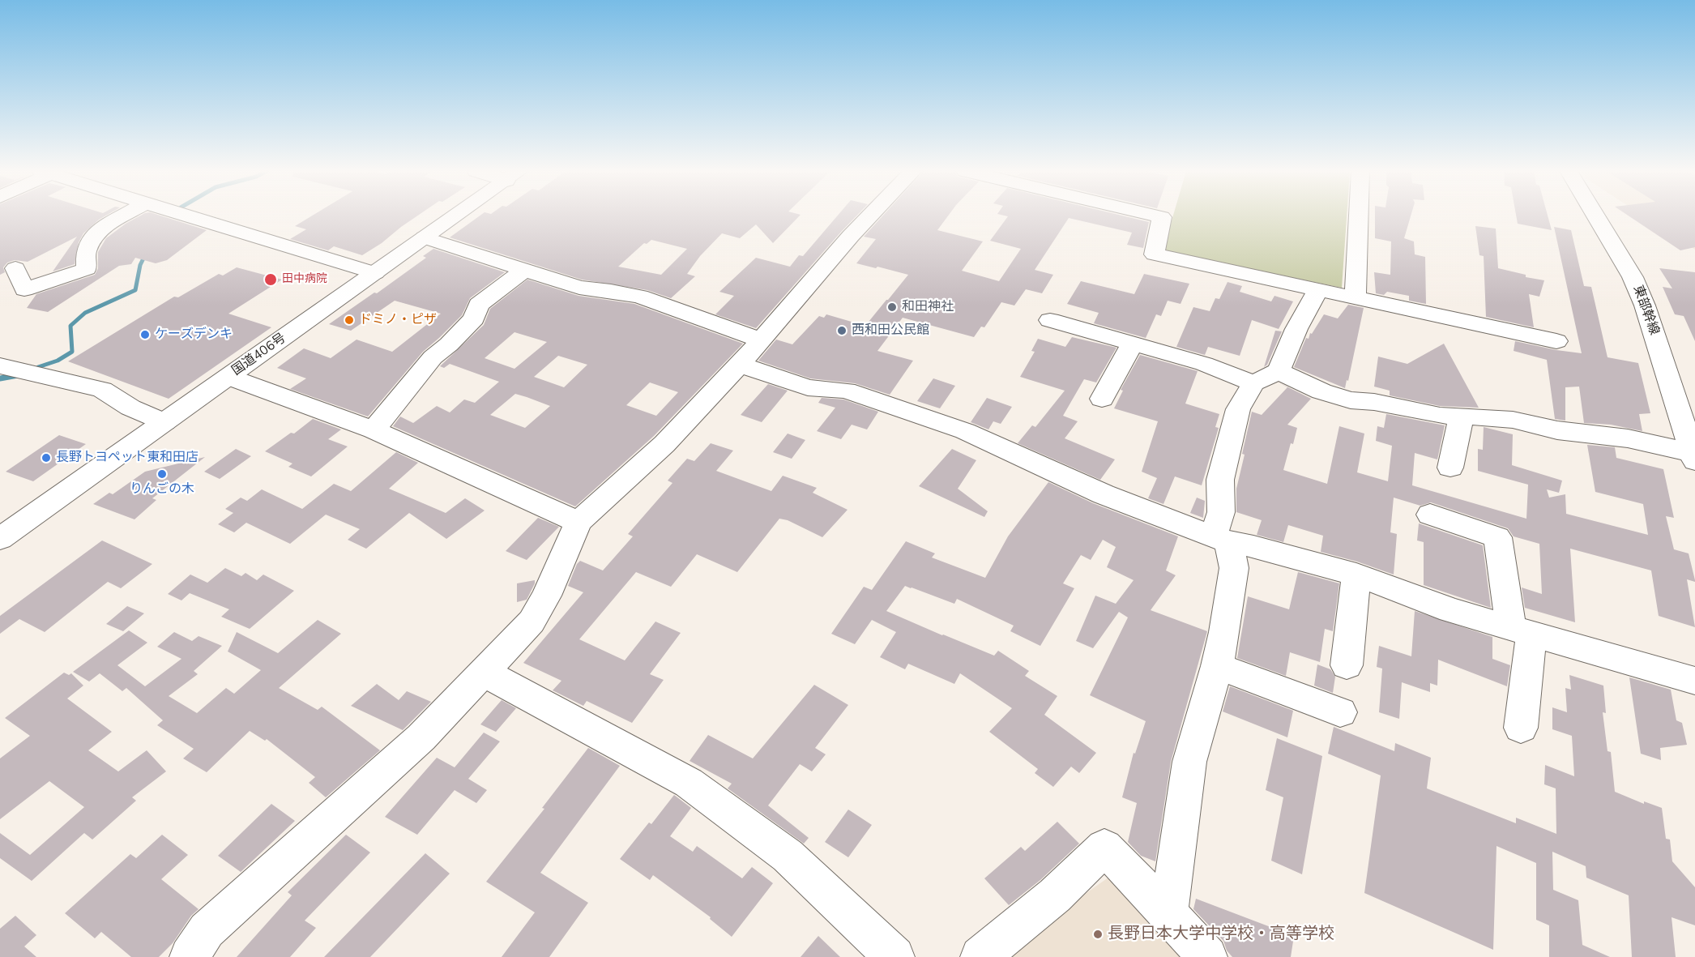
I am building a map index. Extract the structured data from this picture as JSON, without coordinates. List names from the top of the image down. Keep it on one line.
{"streets":{"main road":["東部幹線","国道406号"]},"places":["田中病院","和田神社","ドミノ・ピザ","西和田公民館","ケーズデンキ","長野トヨペット東和田店","りんごの木","長野日本大学中学校・高等学校"]}
